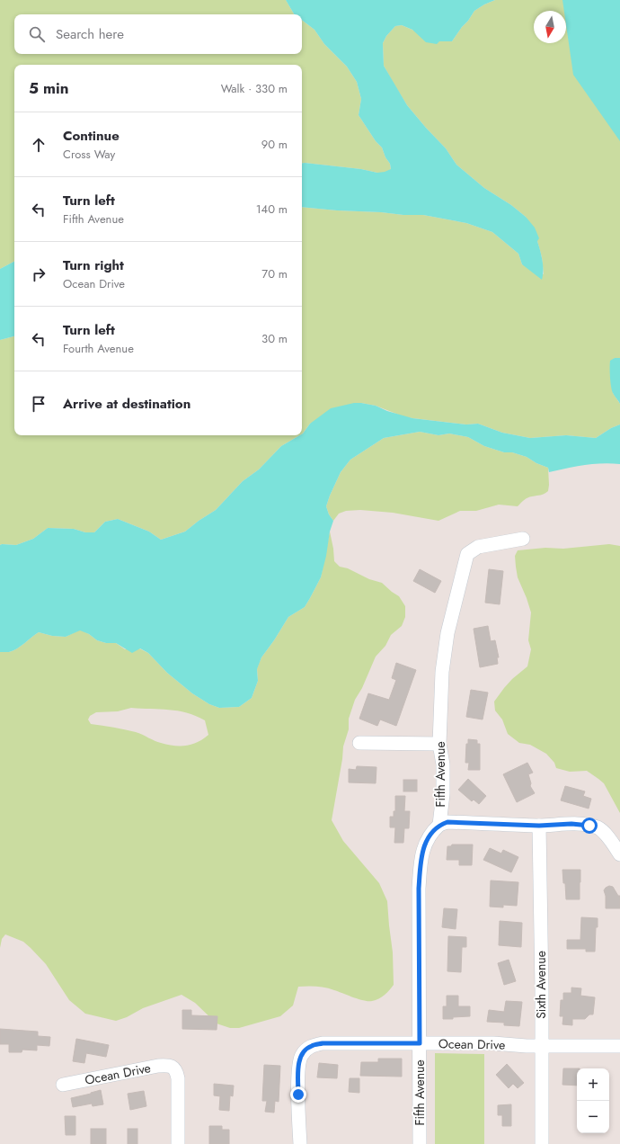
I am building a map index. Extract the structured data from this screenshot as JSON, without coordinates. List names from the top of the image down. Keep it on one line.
{"streets":{"street":["Fifth Avenue","Sixth Avenue","Ocean Drive"]},"crossings":[["Fifth Avenue","Ocean Drive"],["Sixth Avenue","Ocean Drive"]],"north":"bottom","page":{"search":"Search here","heading":["5 min","Walk · 330 m"],"list":[["Continue","Cross Way","90 m"],["Turn left","Fifth Avenue","140 m"],["Turn right","Ocean Drive","70 m"],["Turn left","Fourth Avenue","30 m"],"Arrive at destination"],"map_buttons":["+","−"]}}
